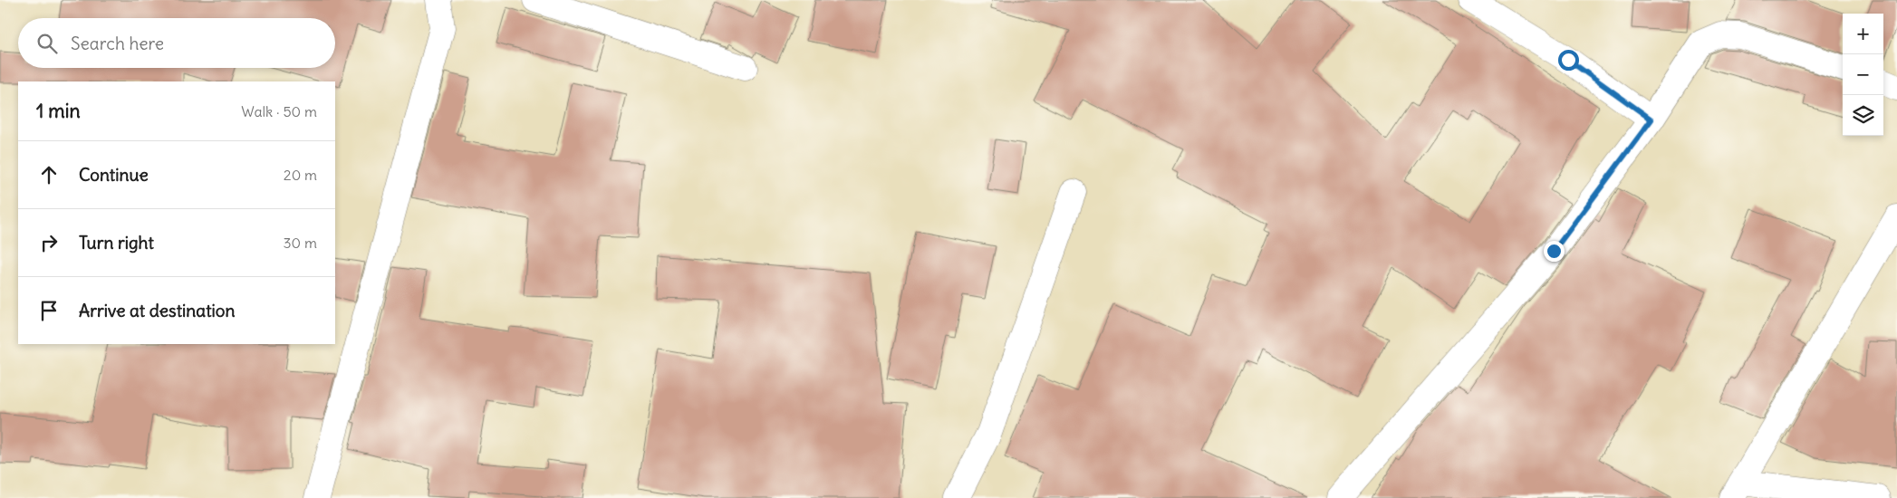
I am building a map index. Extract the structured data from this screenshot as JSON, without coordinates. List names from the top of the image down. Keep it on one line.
{"page":{"map_buttons":["+","−"],"search":"Search here","heading":["1 min","Walk · 50 m"],"list":[["Continue","20 m"],["Turn right","30 m"],"Arrive at destination"]}}
